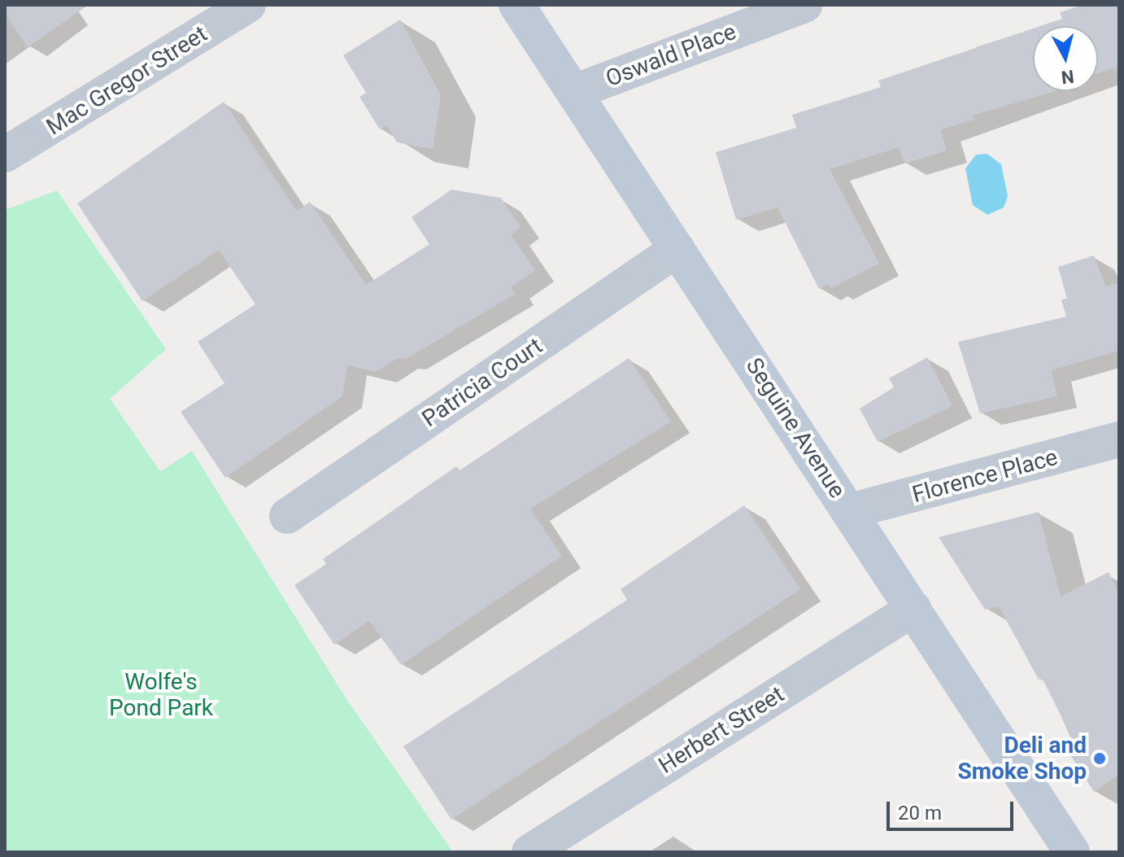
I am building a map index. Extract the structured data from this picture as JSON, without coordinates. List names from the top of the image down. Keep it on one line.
{"streets":{"street":["Oswald Place","Mac Gregor Street","Patricia Court","Seguine Avenue","Florence Place","Herbert Street"]},"crossings":[["Oswald Place","Seguine Avenue"],["Patricia Court","Seguine Avenue"],["Seguine Avenue","Florence Place"],["Seguine Avenue","Herbert Street"]],"parks":["Wolfe's Pond Park"],"places":["Deli and Smoke Shop"],"scale_bar":"20 m","north":"bottom"}
